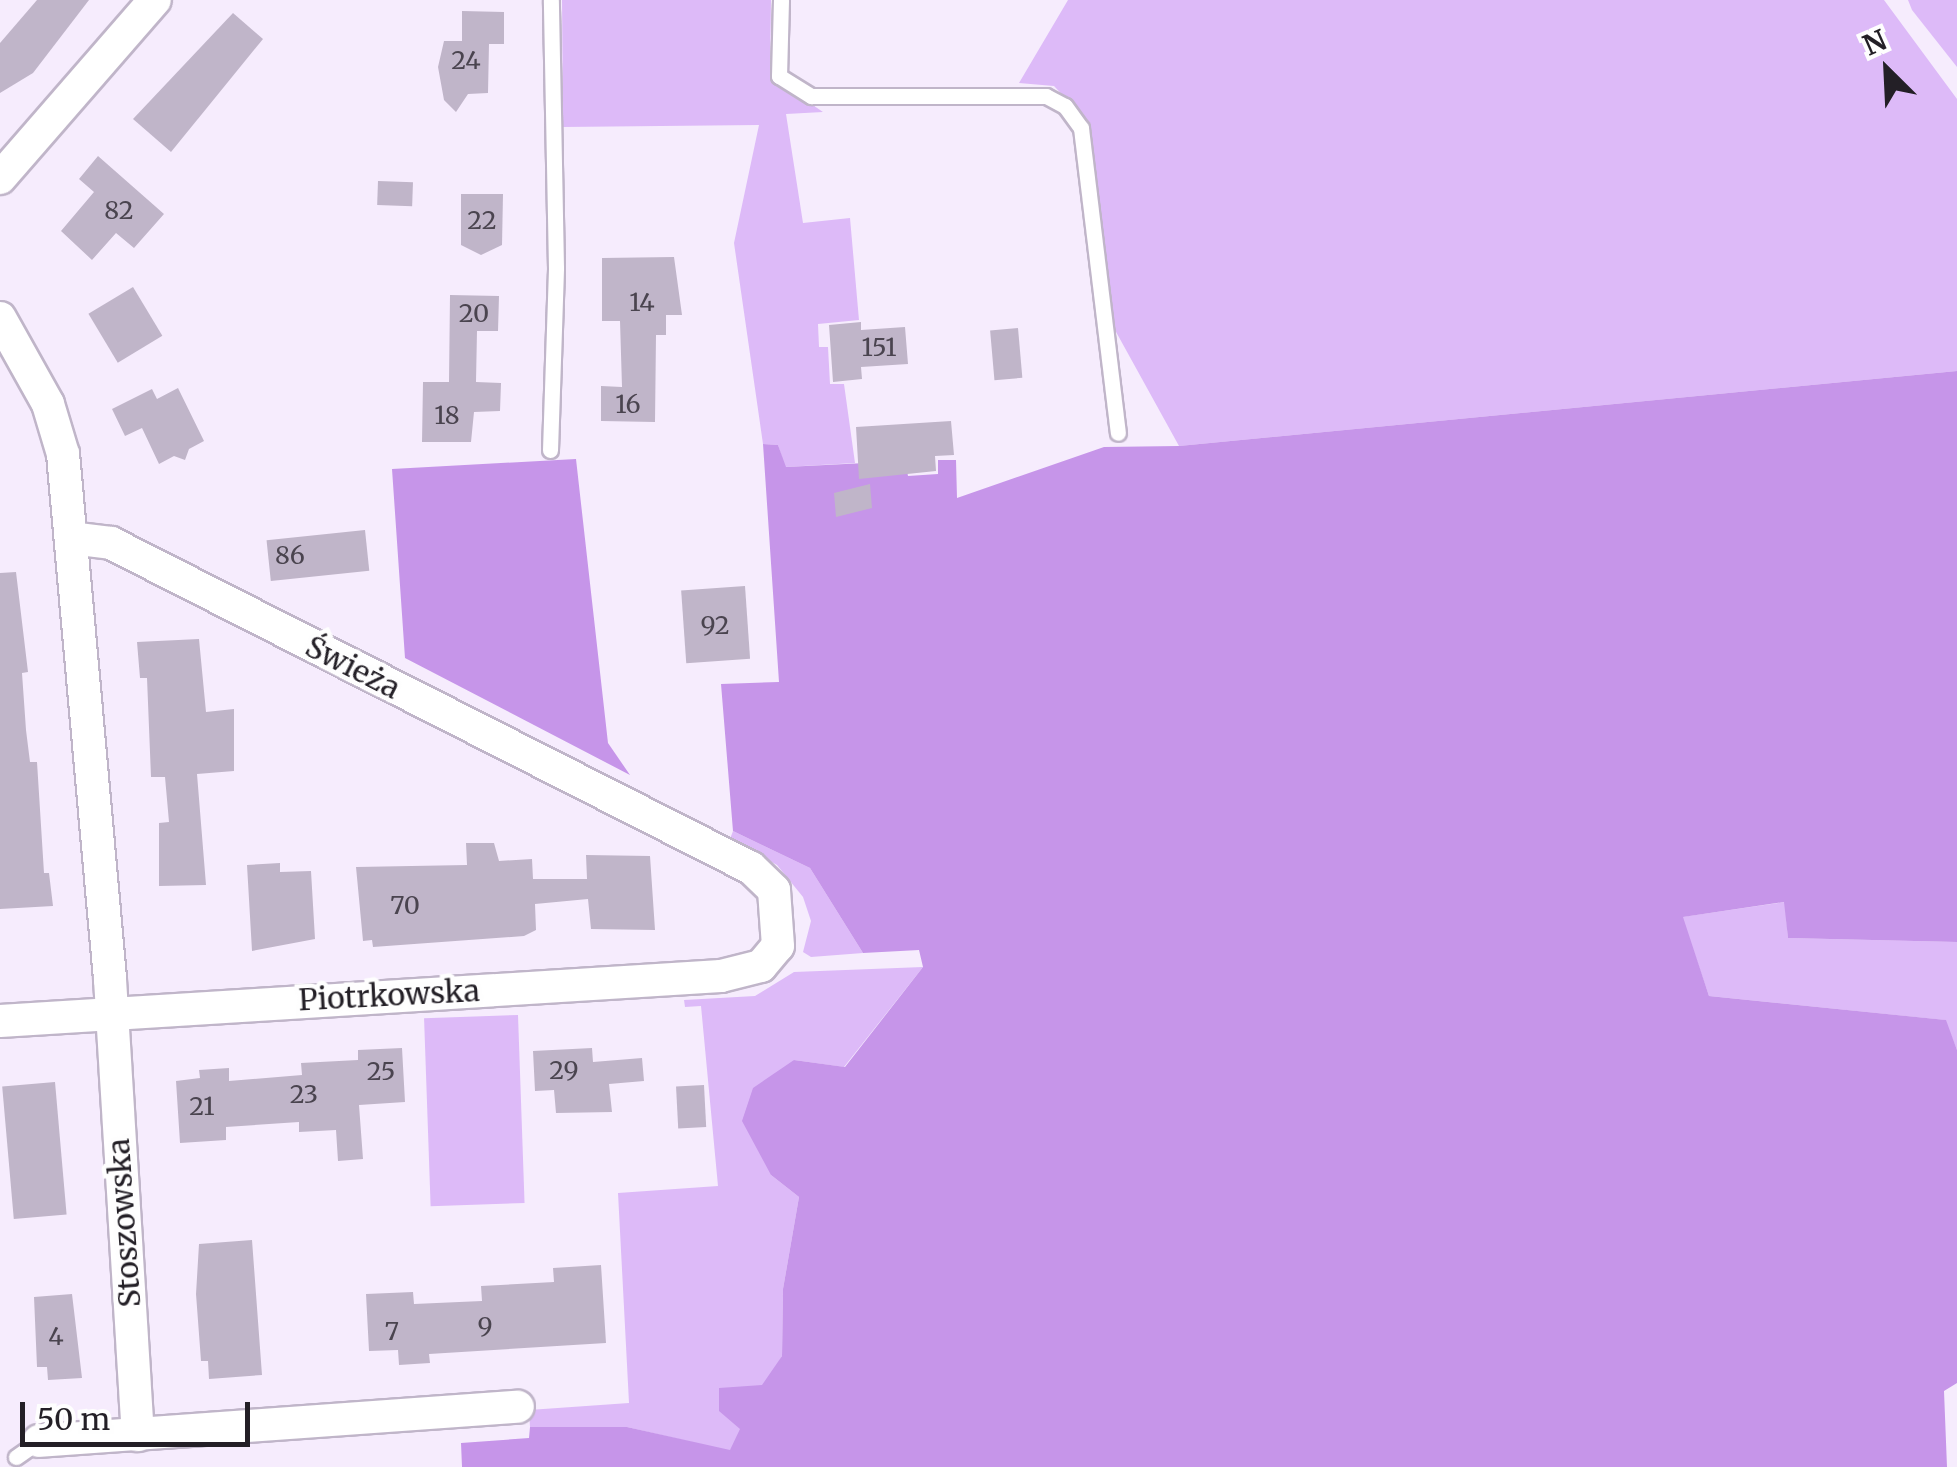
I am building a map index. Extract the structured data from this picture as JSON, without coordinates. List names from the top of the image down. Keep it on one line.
{"streets":{"street":["Świeża","Piotrkowska","Stoszowska"]},"crossings":[["Świeża","Piotrkowska"],["Świeża","Stoszowska"],["Piotrkowska","Stoszowska"]],"house_numbers":["24","82","22","14","20","151","16","18","86","92","70","29","25","23","21","9","7","4"],"scale_bar":"50 m","north":"top left"}
